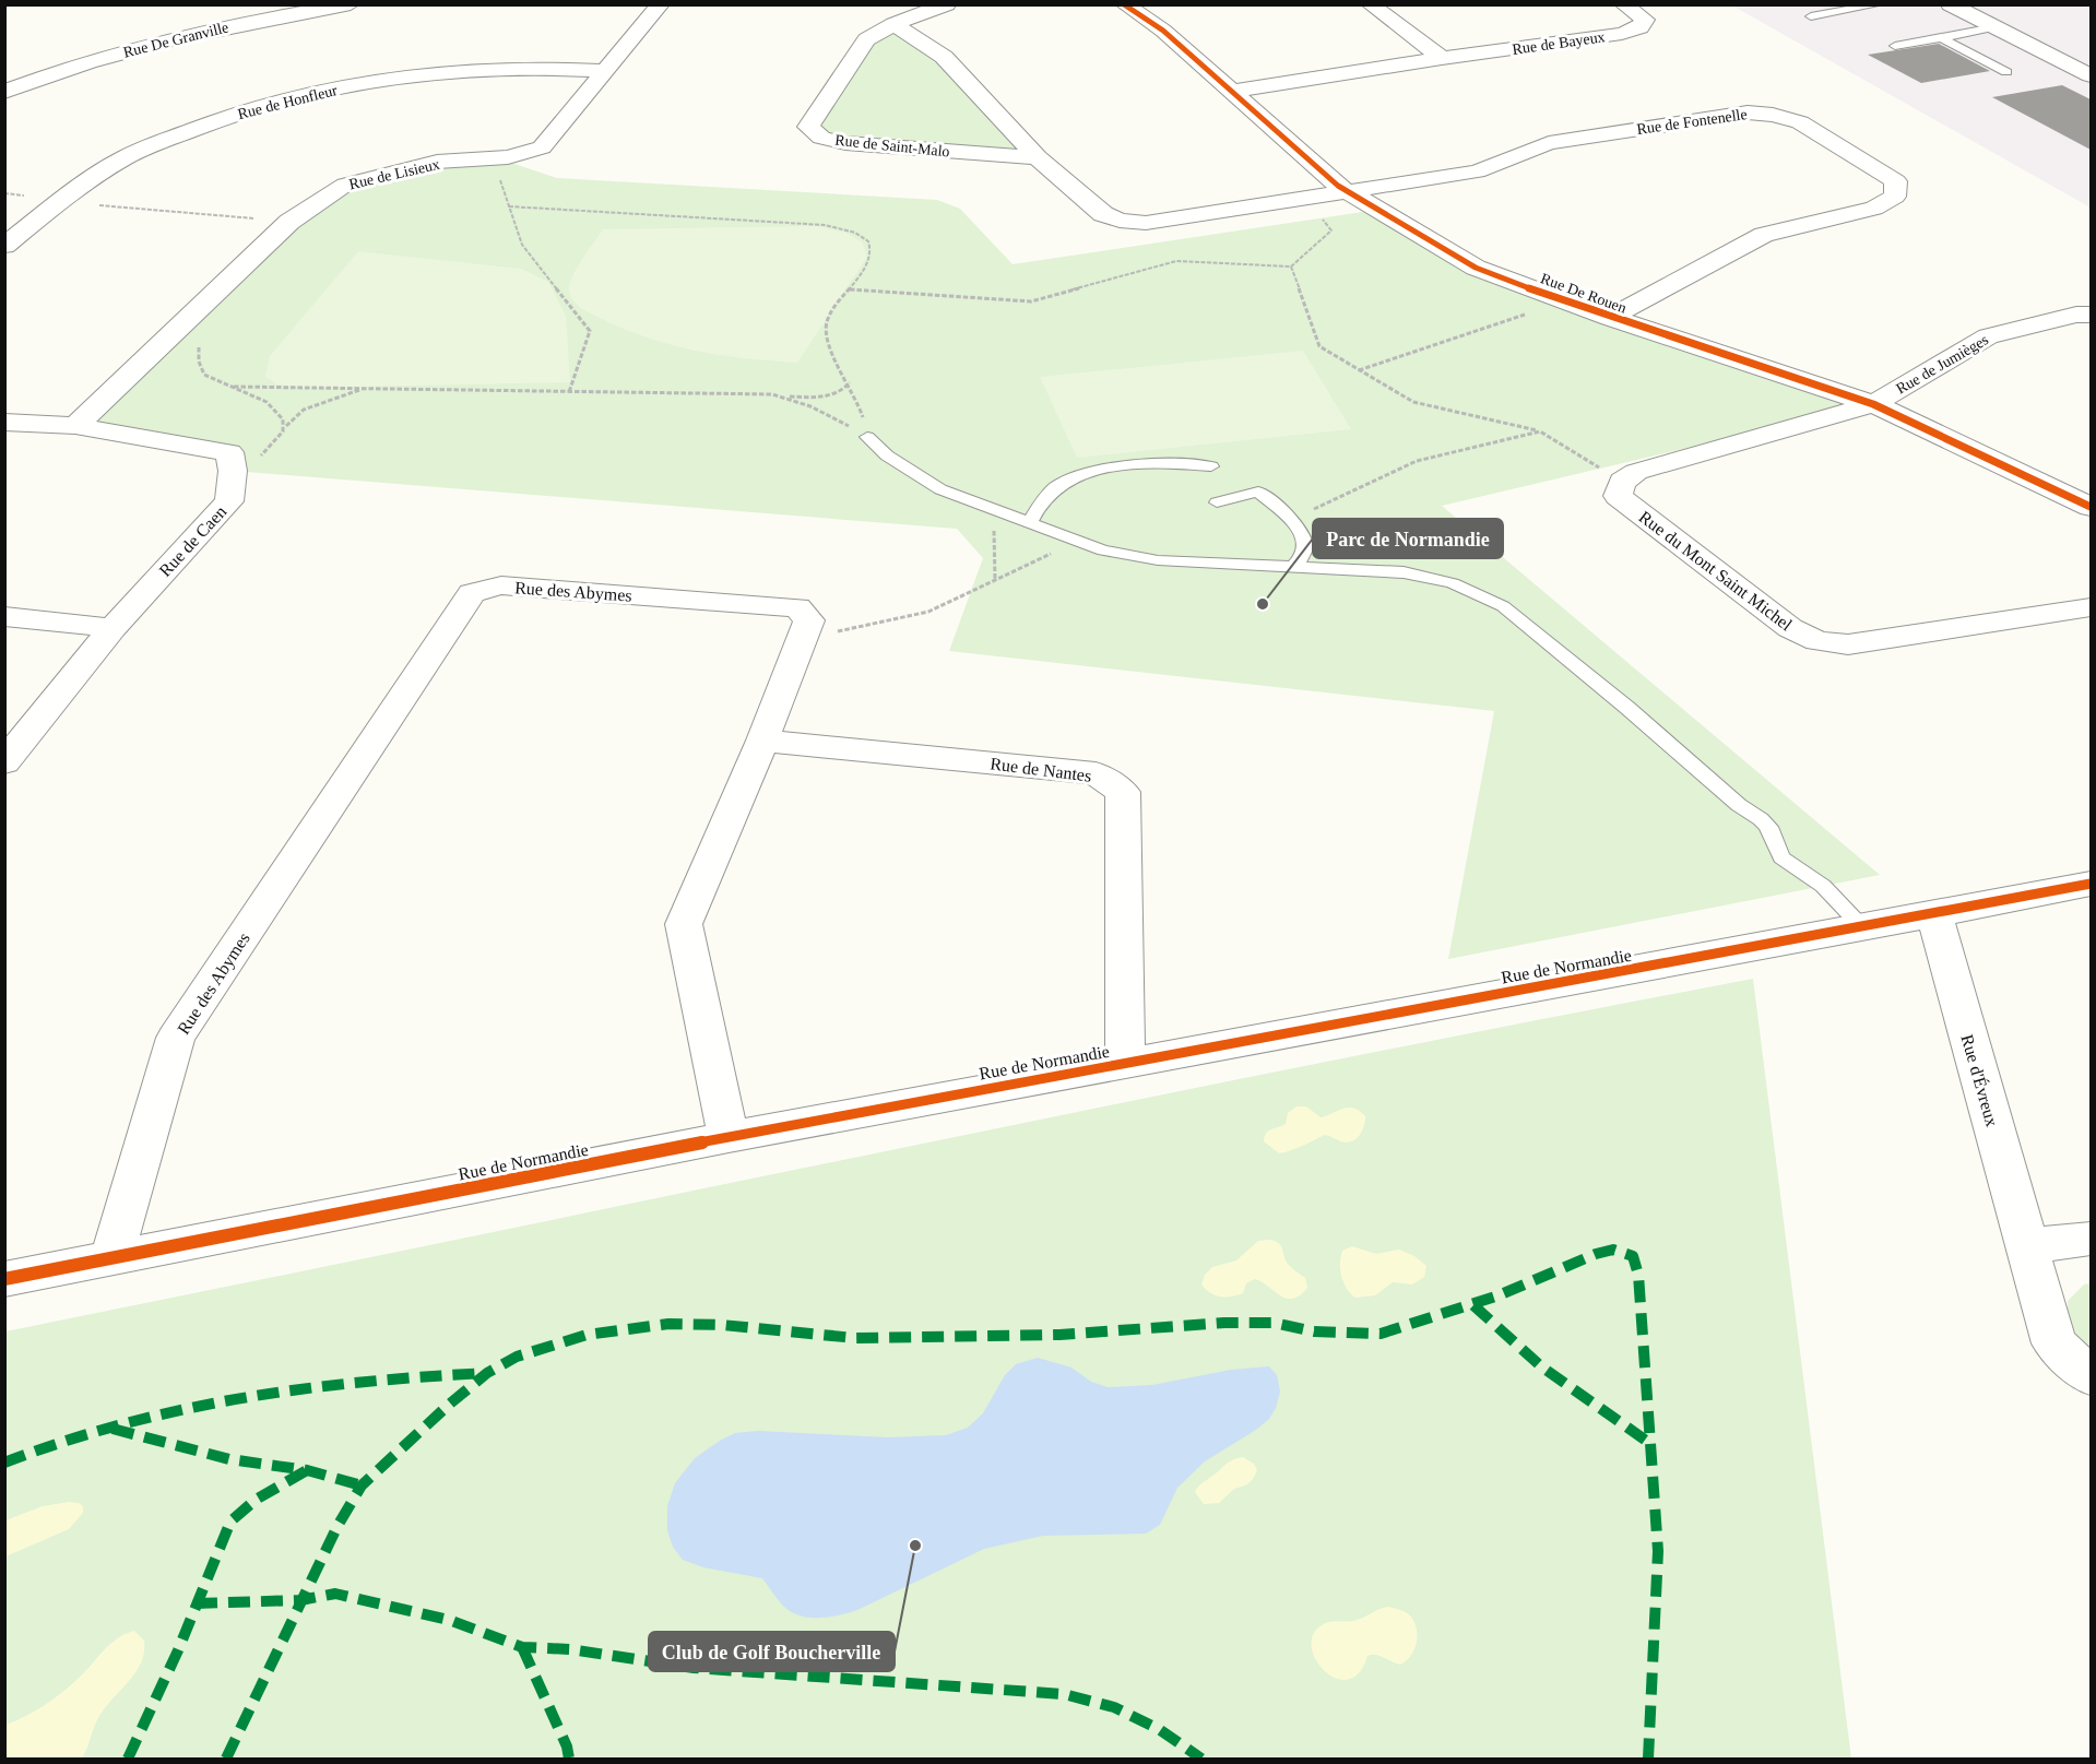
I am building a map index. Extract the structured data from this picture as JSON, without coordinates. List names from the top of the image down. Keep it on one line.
{"streets":{"street":["Rue De Granville","Rue de Bayeux","Rue de Honfleur","Rue de Fontenelle","Rue de Saint-Malo","Rue de Lisieux","Rue De Rouen","Rue de Jumièges","Rue de Caen","Rue du Mont Saint Michel","Rue des Abymes","Rue de Nantes","Rue de Normandie","Rue d'Évreux"]},"crossings":[["Rue de Bayeux","Rue De Rouen"],["Rue de Honfleur","Rue de Lisieux"],["Rue de Fontenelle","Rue De Rouen"],["Rue De Rouen","Rue de Jumièges"],["Rue des Abymes","Rue de Nantes"],["Rue des Abymes","Rue de Normandie"],["Rue de Nantes","Rue de Normandie"],["Rue de Normandie","Rue d'Évreux"]],"places":["Parc de Normandie","Club de Golf Boucherville"]}
